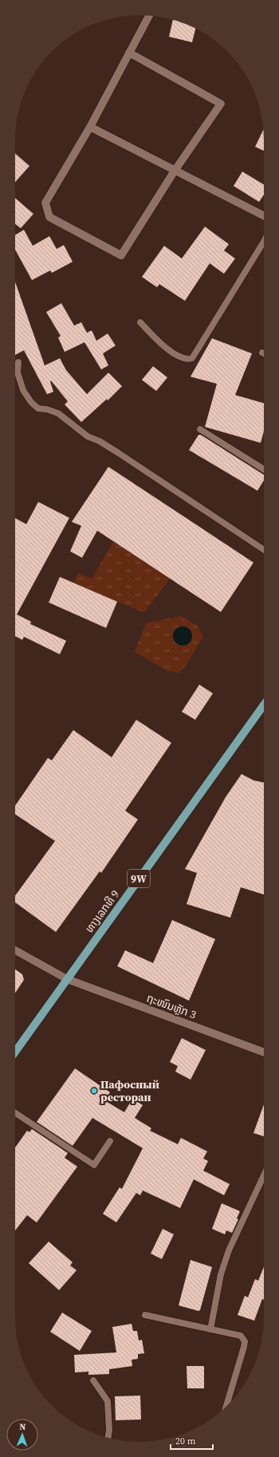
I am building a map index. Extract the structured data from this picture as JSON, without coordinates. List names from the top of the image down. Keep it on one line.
{"streets":{"main road":["9W","ທາງເລກທີ 9"],"street":["ຖະໜົນຫຼັກ 3"]},"crossings":[["ທາງເລກທີ 9","ຖະໜົນຫຼັກ 3"]],"places":["Пафосный ресторан"],"scale_bar":"20 m","north":"top"}
